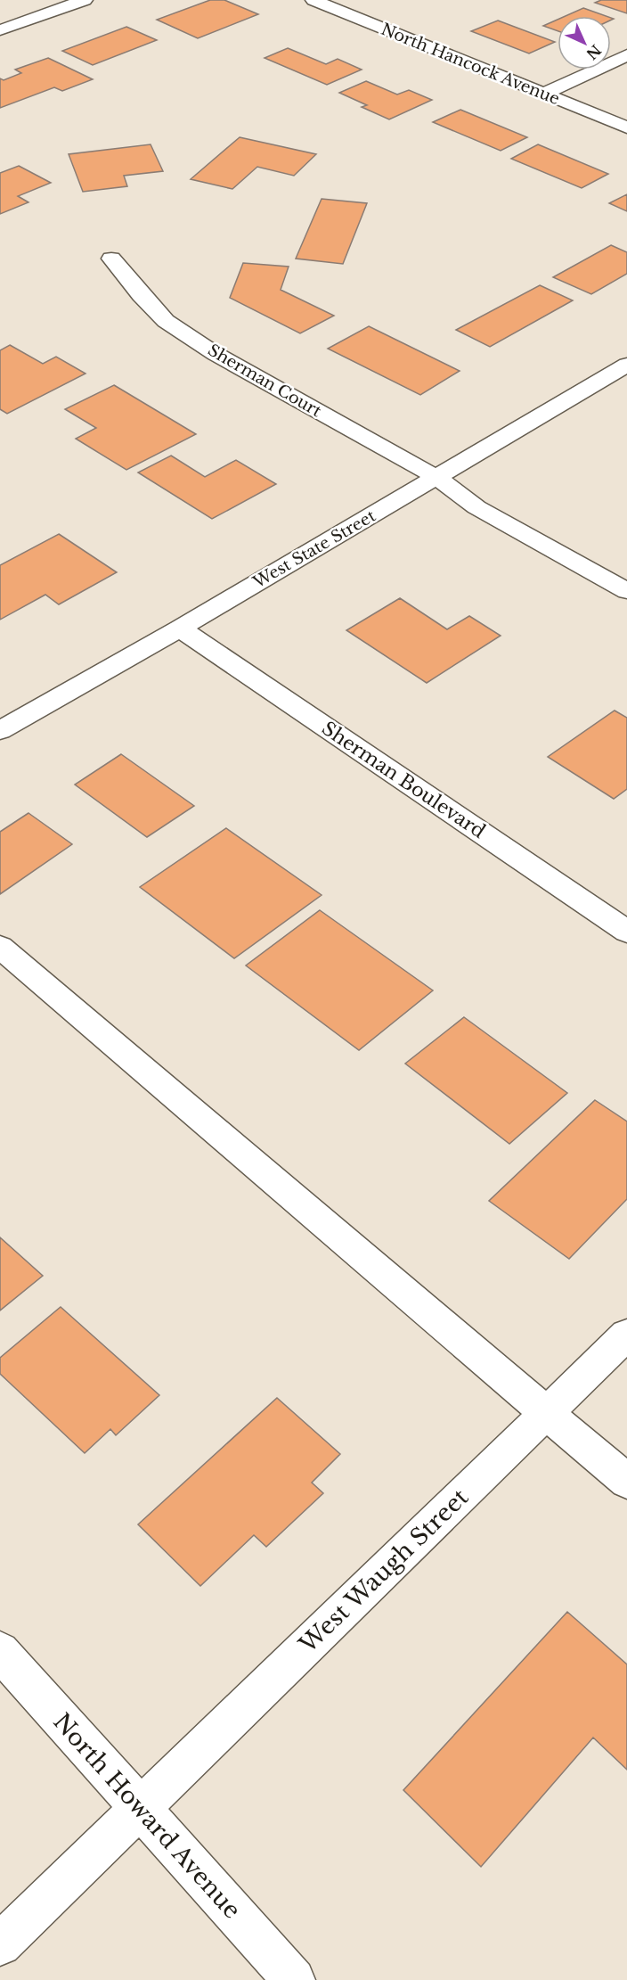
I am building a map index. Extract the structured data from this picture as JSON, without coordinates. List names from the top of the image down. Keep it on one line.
{"streets":{"street":["North Hancock Avenue","Sherman Court","West State Street","Sherman Boulevard","West Waugh Street","North Howard Avenue"]},"crossings":[["Sherman Court","West State Street"],["West State Street","Sherman Boulevard"],["West Waugh Street","North Howard Avenue"]],"north":"bottom right"}
